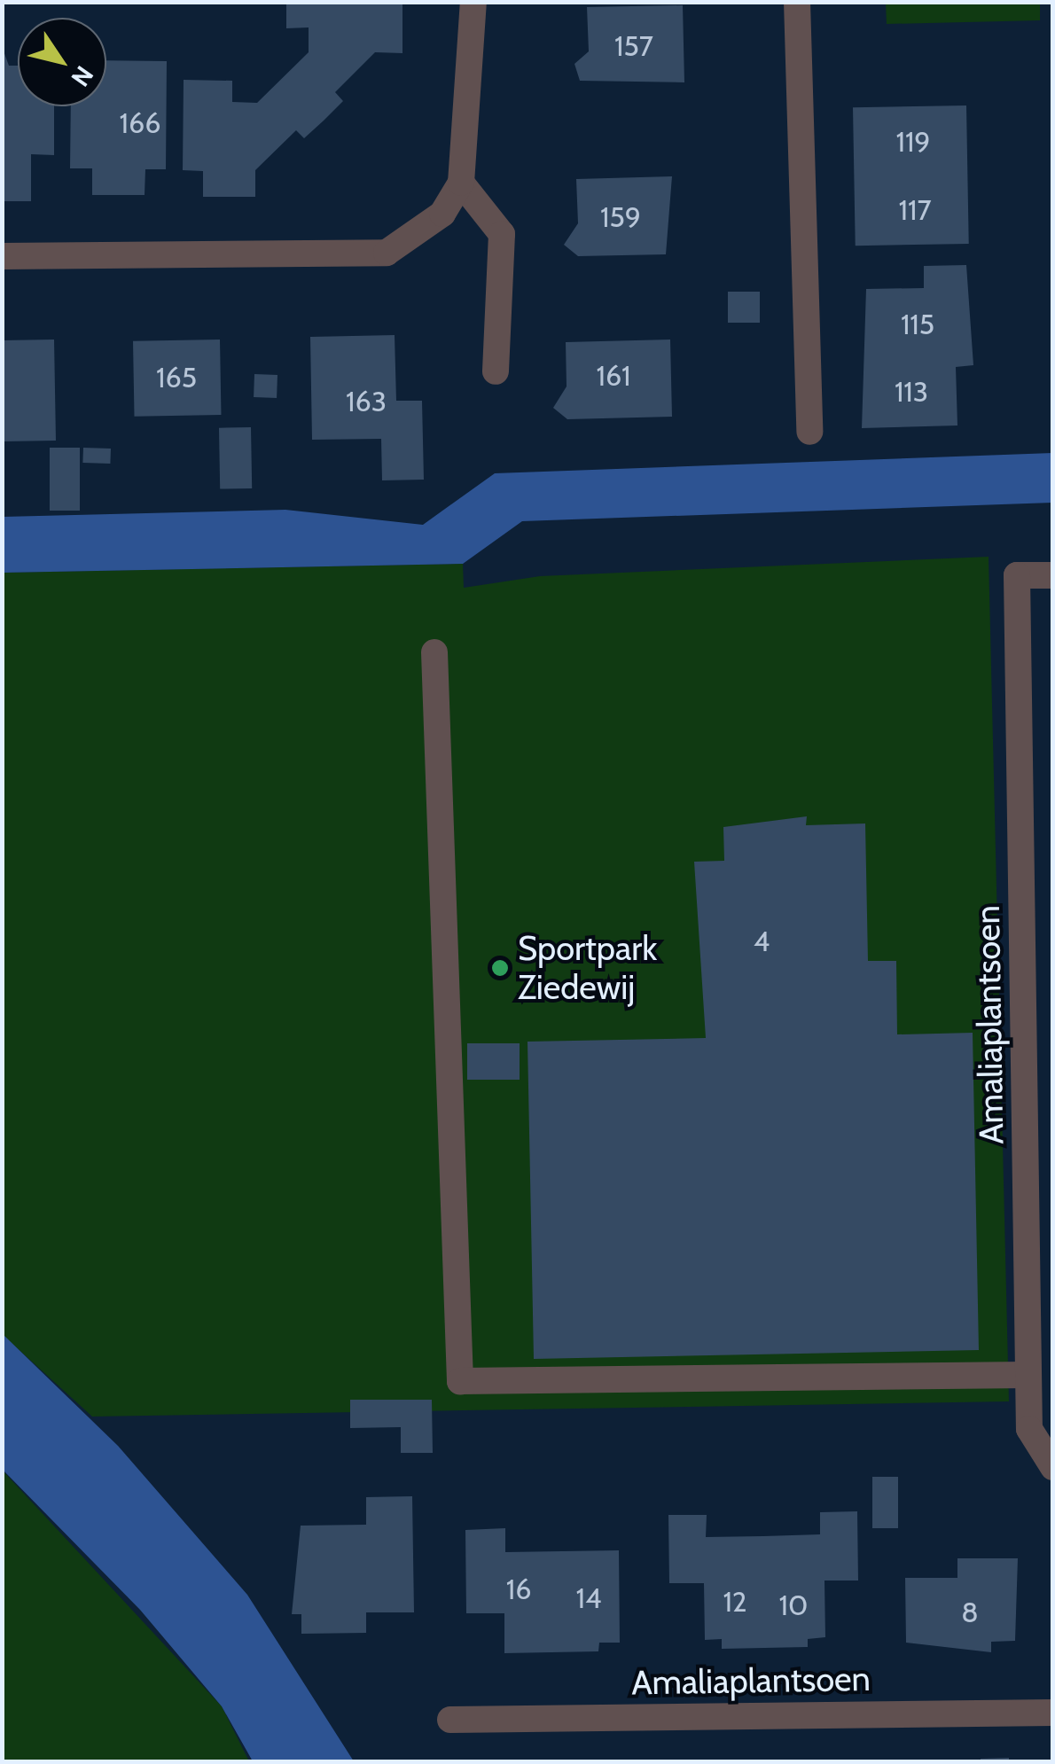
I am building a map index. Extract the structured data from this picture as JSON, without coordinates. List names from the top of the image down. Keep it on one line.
{"streets":{"street":["Amaliaplantsoen"]},"places":["Sportpark Ziedewij"],"house_numbers":["157","166","119","117","159","115","161","165","113","163","4","16","14","12","10","8"],"north":"bottom right"}
